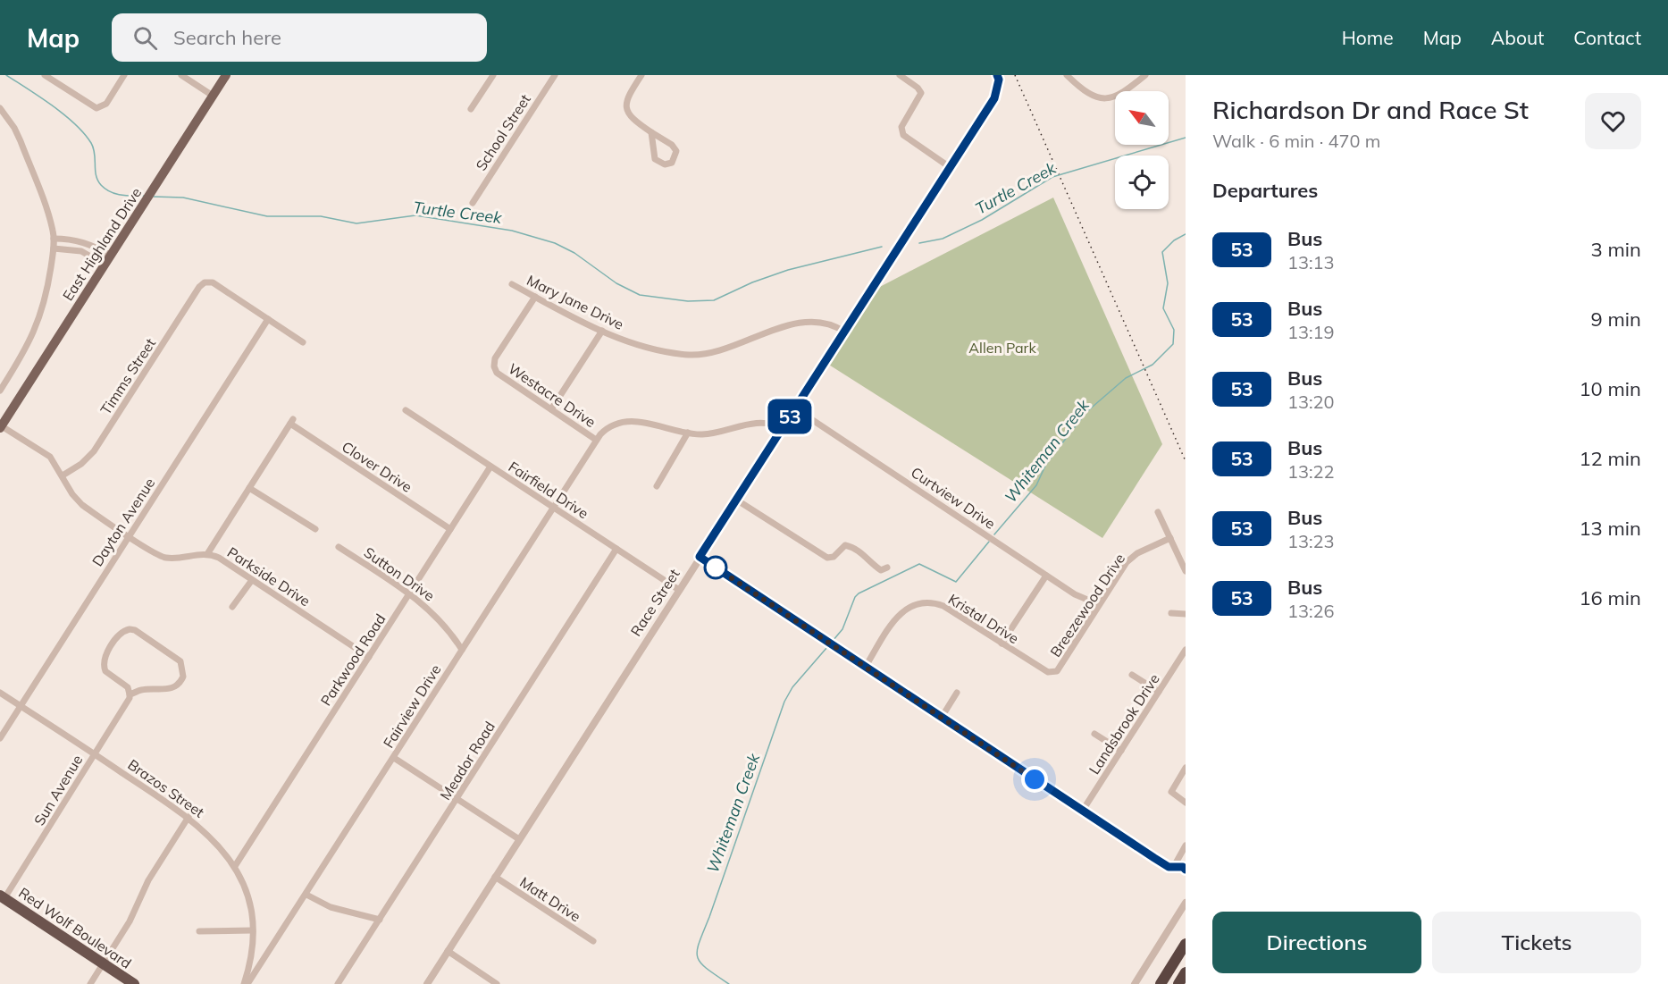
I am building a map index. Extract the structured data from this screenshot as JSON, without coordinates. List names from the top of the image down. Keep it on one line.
{"streets":{"highway":["Red Wolf Boulevard"],"main road":["East Highland Drive"],"street":["School Street","Mary Jane Drive","Timms Street","Westacre Drive","Clover Drive","Fairfield Drive","Curtview Drive","Dayton Avenue","Sutton Drive","Parkside Drive","Race Street","Breezewood Drive","Kristal Drive","Parkwood Road","Fairview Drive","Landsbrook Drive","Meador Road","Brazos Street","Sun Avenue","Matt Drive"]},"crossings":[["East Highland Drive","Parkside Drive"],["Mary Jane Drive","Westacre Drive"],["Mary Jane Drive","Race Street"],["Timms Street","Dayton Avenue"],["Timms Street","Parkside Drive"],["Westacre Drive","Race Street"],["Westacre Drive","Fairview Drive"],["Clover Drive","Parkwood Road"],["Fairfield Drive","Race Street"],["Fairfield Drive","Parkwood Road"],["Fairfield Drive","Fairview Drive"],["Fairfield Drive","Meador Road"],["Curtview Drive","Race Street"],["Curtview Drive","Breezewood Drive"],["Dayton Avenue","Parkside Drive"],["Dayton Avenue","Brazos Street"],["Sutton Drive","Parkwood Road"],["Sutton Drive","Fairview Drive"],["Parkside Drive","Parkwood Road"],["Race Street","Matt Drive"],["Breezewood Drive","Kristal Drive"],["Parkwood Road","Brazos Street"],["Fairview Drive","Brazos Street"],["Brazos Street","Sun Avenue"],["Sun Avenue","Red Wolf Boulevard"]],"water":["Turtle Creek","Whiteman Creek"],"parks":["Allen Park"],"lines":["bus line 53"],"north":"top left","page":{"header":"Map","search":"Search here","nav":["Home","Map","About","Contact"],"on_map":"53","heading":[["Richardson Dr and Race St","Walk · 6 min · 470 m"],"Departures"],"list":[{"mark":"53","name":"Bus","note":"13:13","value":"3 min"},{"mark":"53","name":"Bus","note":"13:19","value":"9 min"},{"mark":"53","name":"Bus","note":"13:20","value":"10 min"},{"mark":"53","name":"Bus","note":"13:22","value":"12 min"},{"mark":"53","name":"Bus","note":"13:23","value":"13 min"},{"mark":"53","name":"Bus","note":"13:26","value":"16 min"}],"buttons":["Directions","Tickets"]}}
